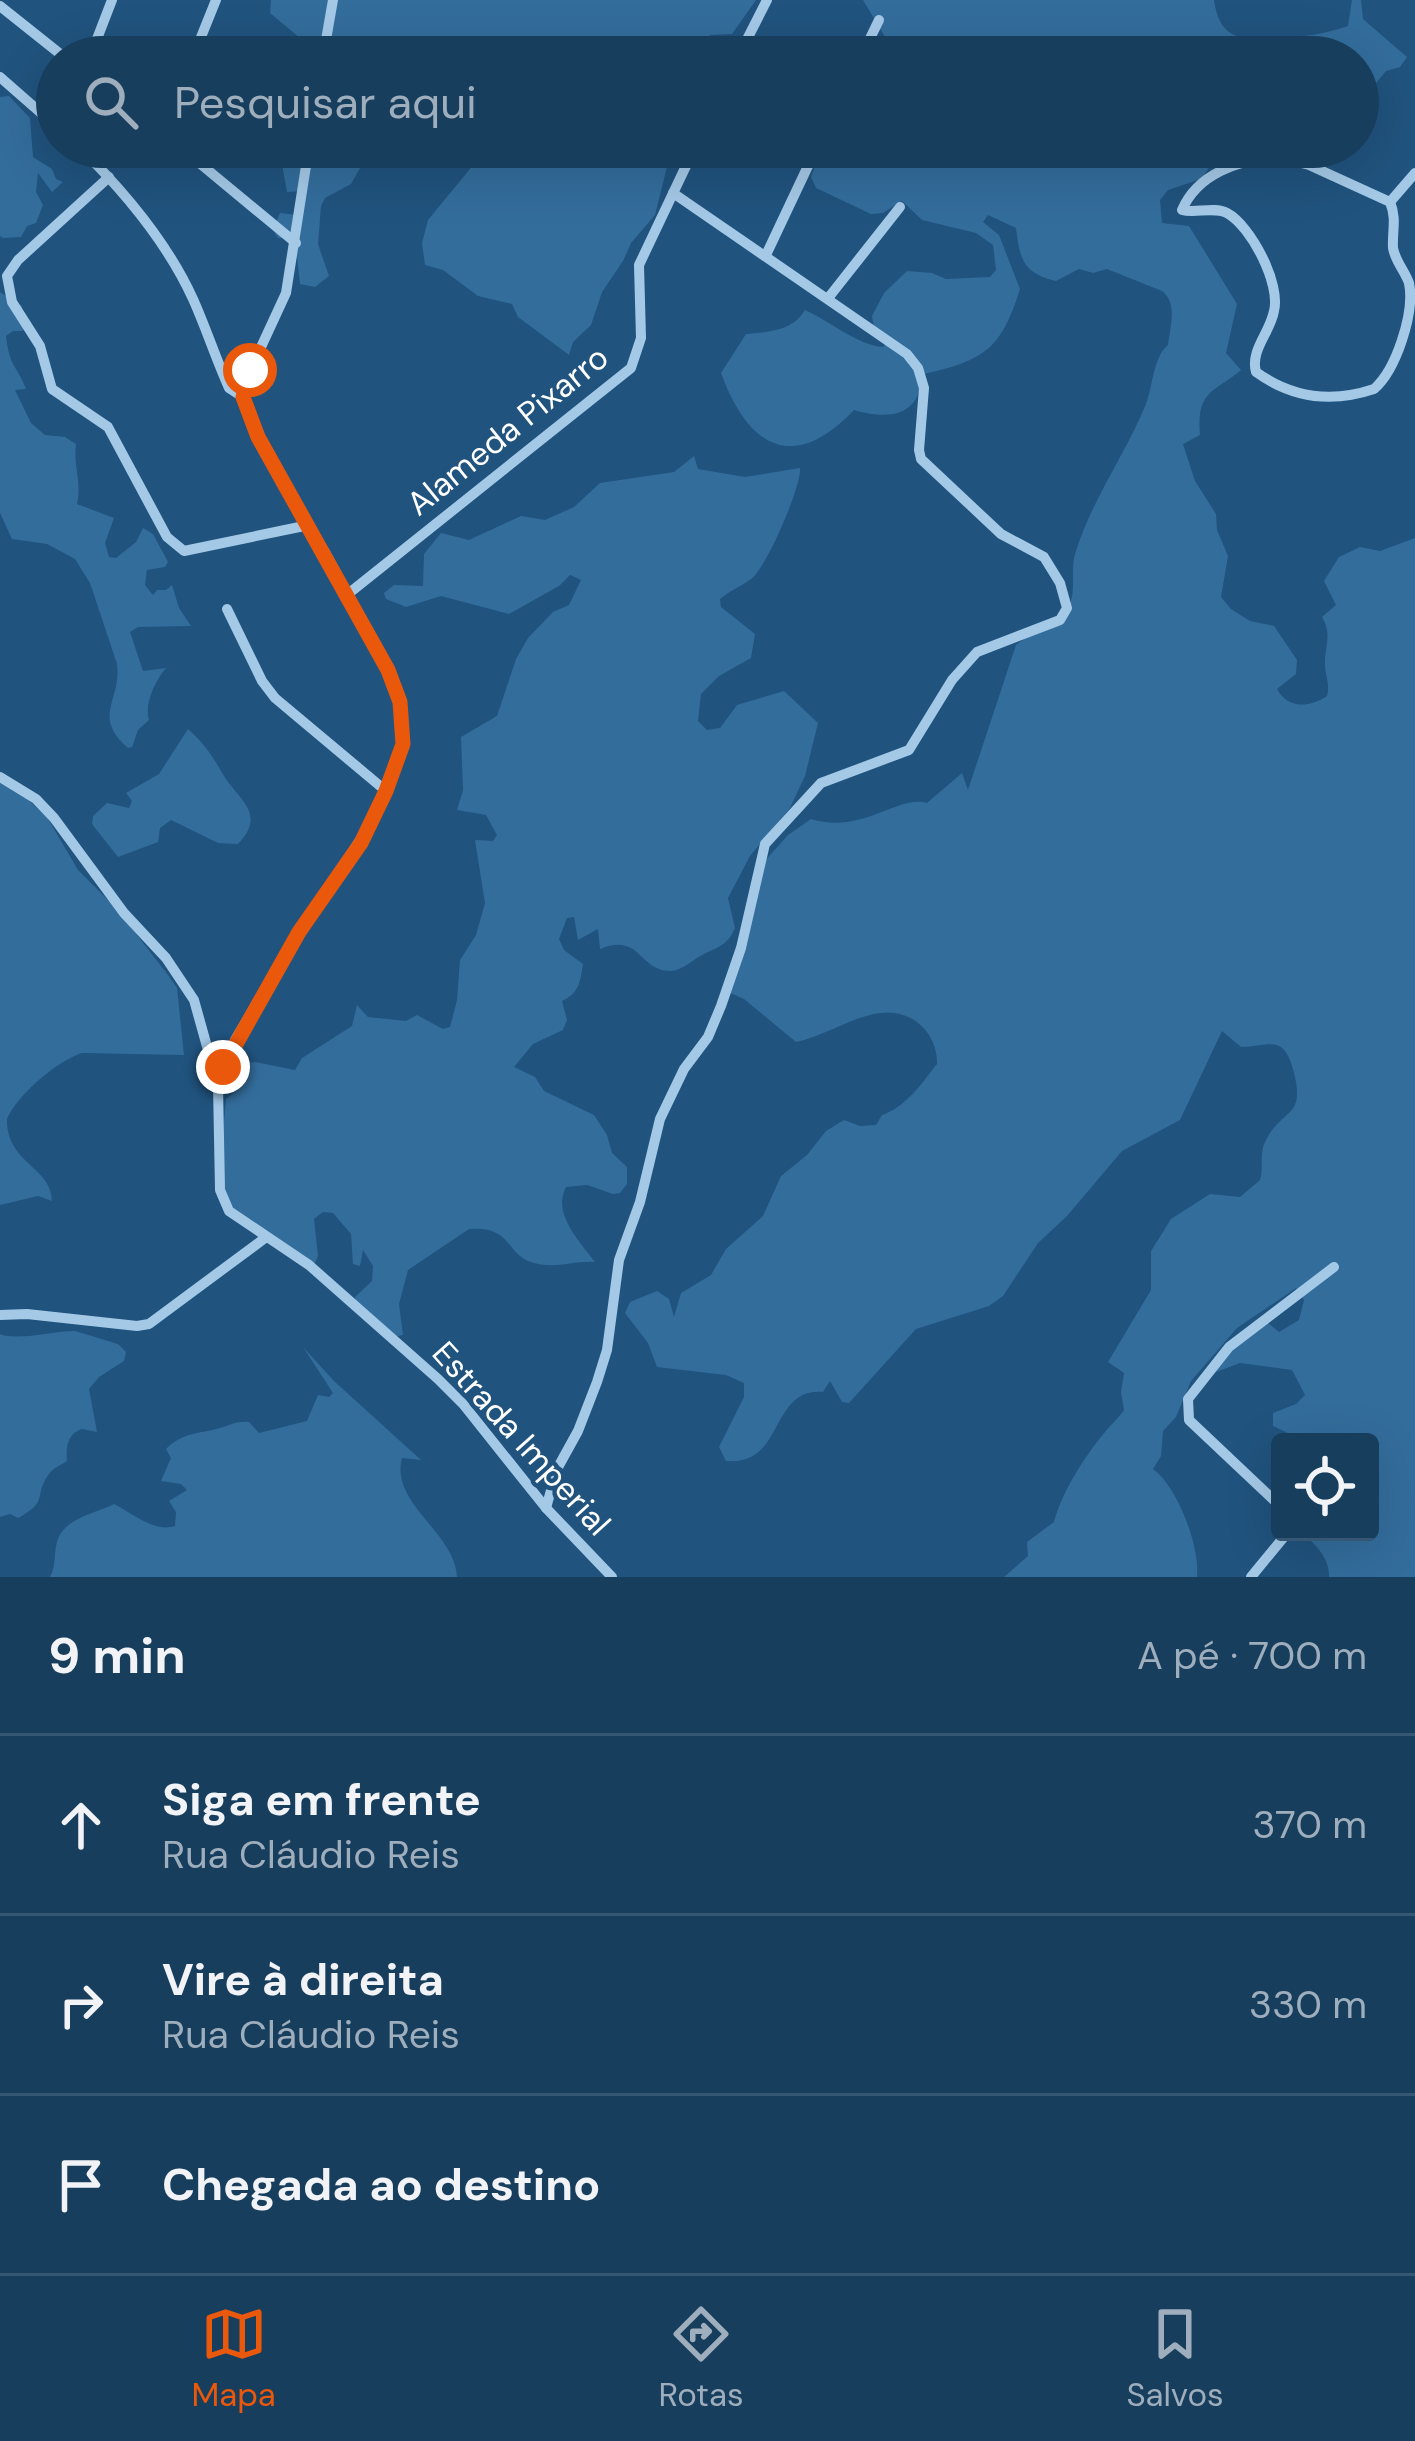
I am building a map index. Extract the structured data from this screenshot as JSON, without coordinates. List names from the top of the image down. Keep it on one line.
{"streets":{"street":["Alameda Pixarro","Estrada Imperial"]},"page":{"search":"Pesquisar aqui","heading":["9 min","A pé · 700 m"],"list":[["Siga em frente","Rua Cláudio Reis","370 m"],["Vire à direita","Rua Cláudio Reis","330 m"],"Chegada ao destino"],"nav":["Mapa","Rotas","Salvos"]}}
